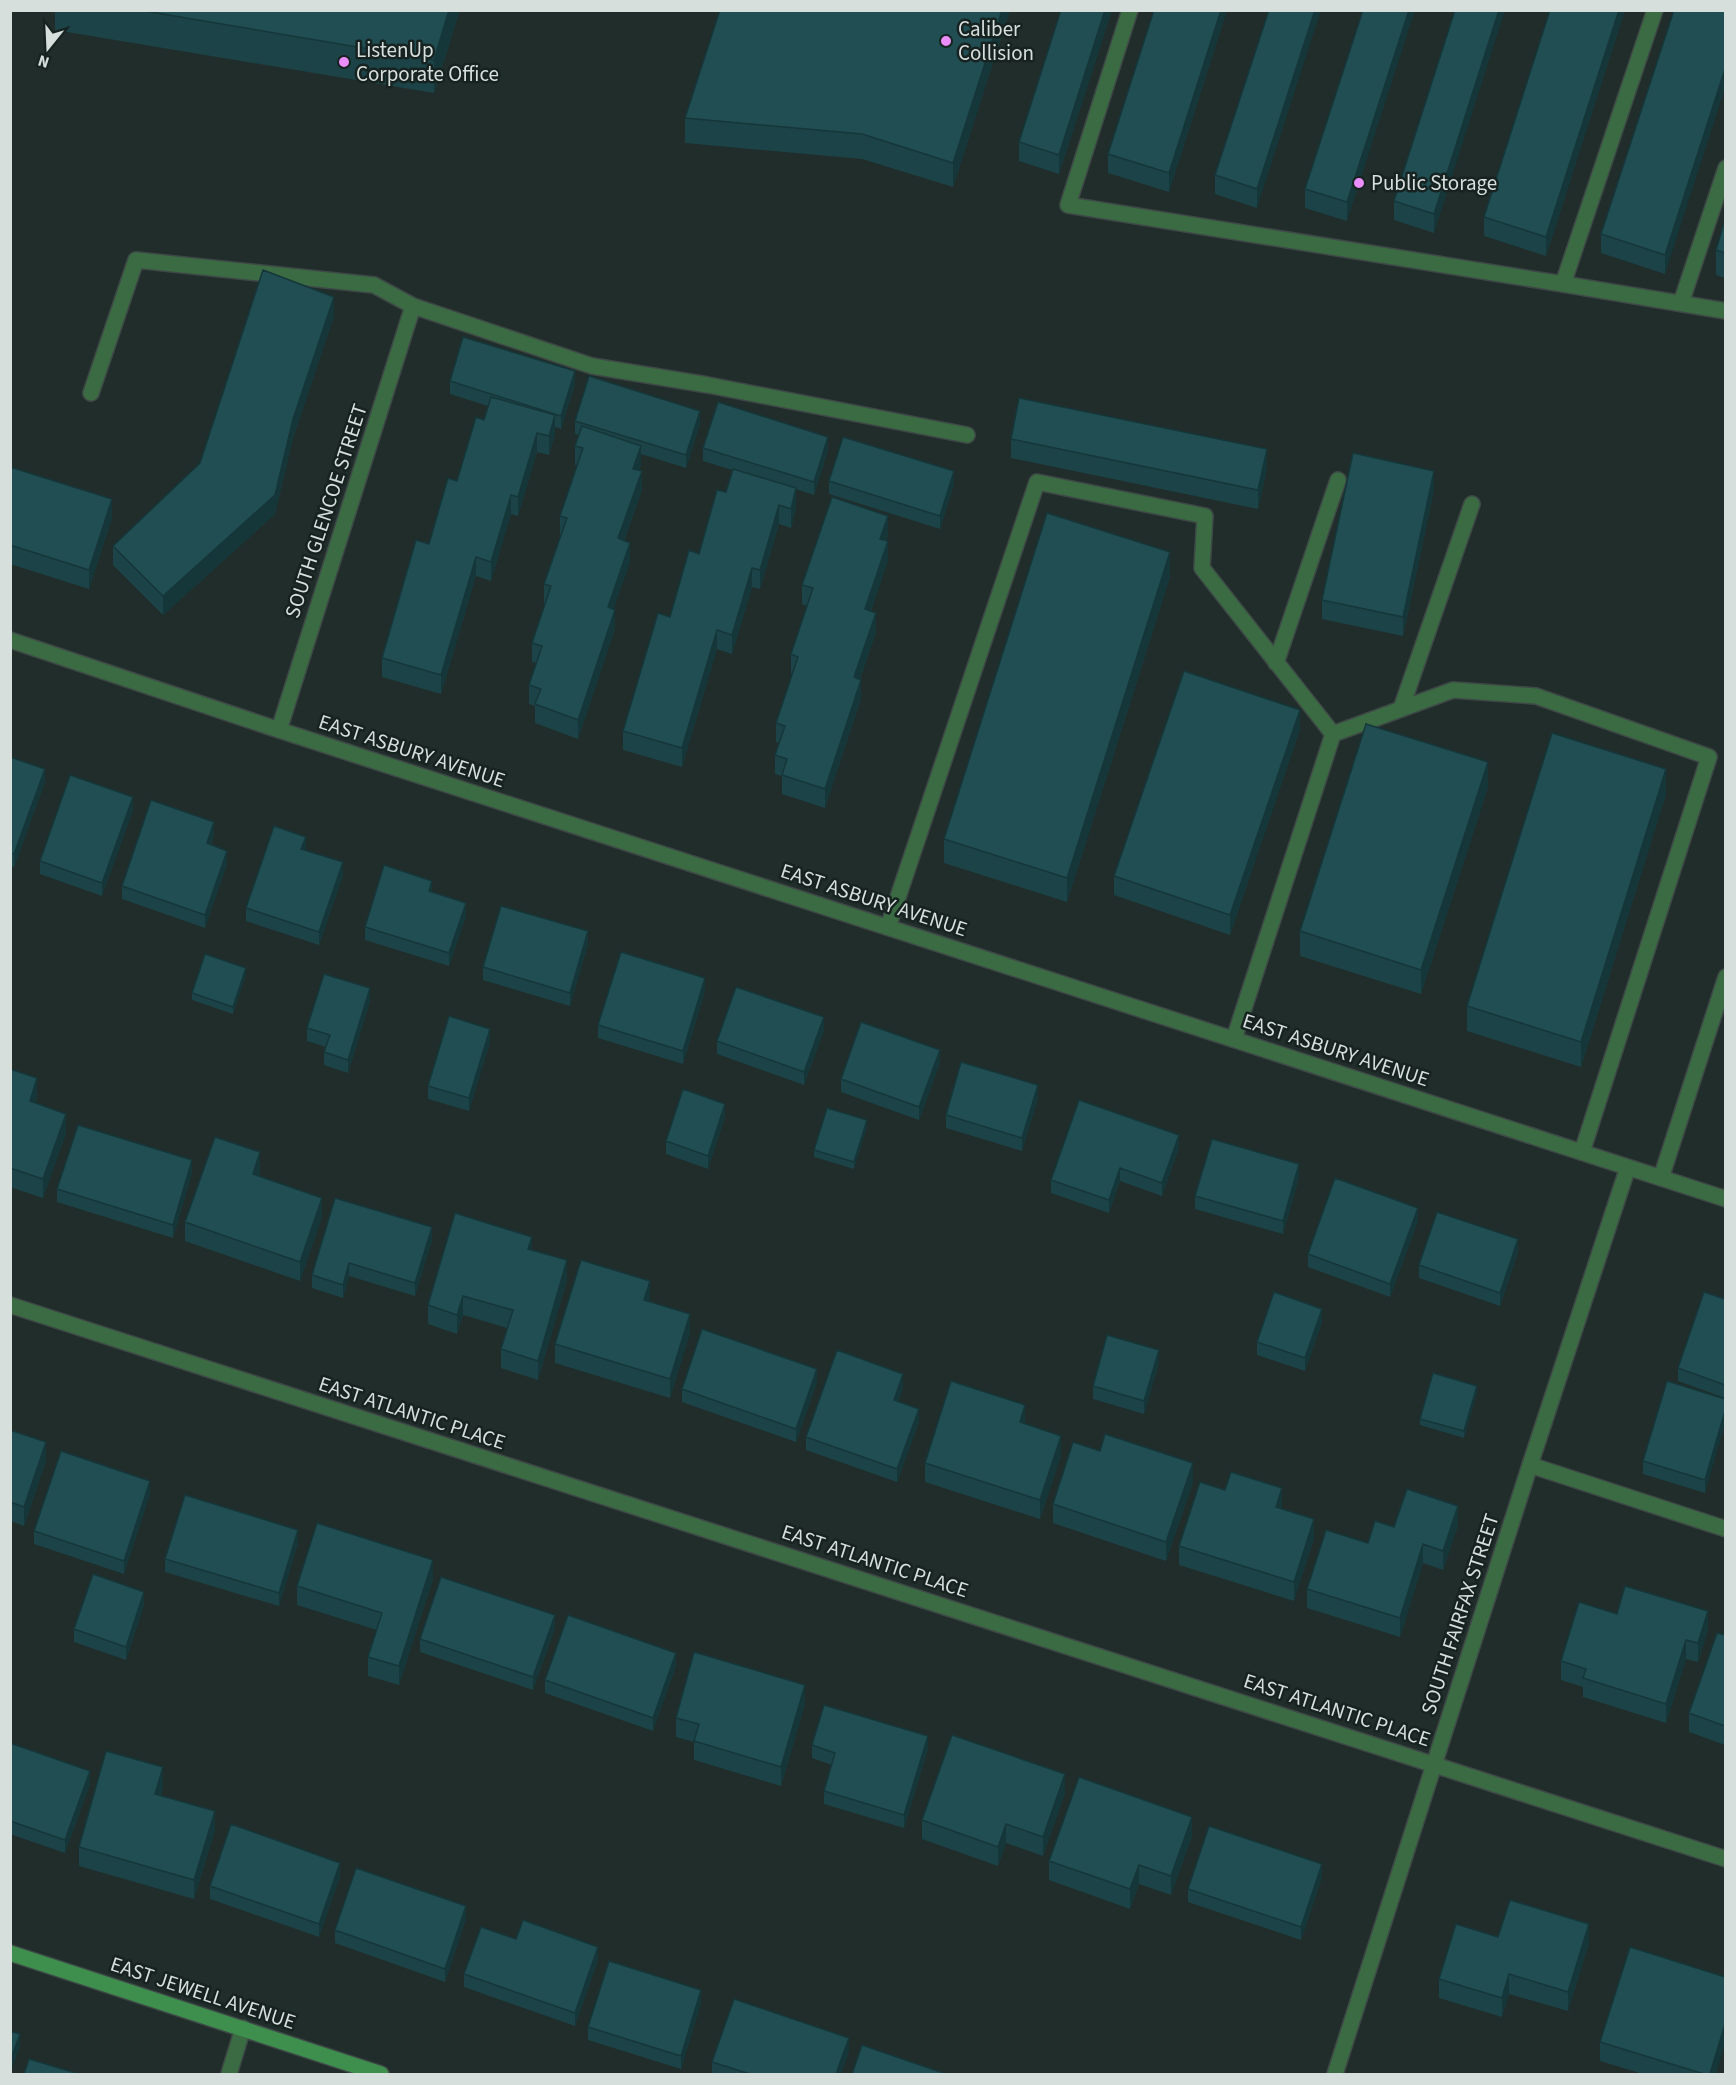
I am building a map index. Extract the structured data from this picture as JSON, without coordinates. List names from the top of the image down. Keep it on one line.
{"streets":{"street":["SOUTH GLENCOE STREET","EAST ASBURY AVENUE","EAST ATLANTIC PLACE","SOUTH FAIRFAX STREET","EAST JEWELL AVENUE"]},"crossings":[["SOUTH GLENCOE STREET","EAST ASBURY AVENUE"],["EAST ASBURY AVENUE","SOUTH FAIRFAX STREET"],["EAST ATLANTIC PLACE","SOUTH FAIRFAX STREET"]],"places":["Caliber Collision","ListenUp Corporate Office","Public Storage"],"north":"bottom"}
